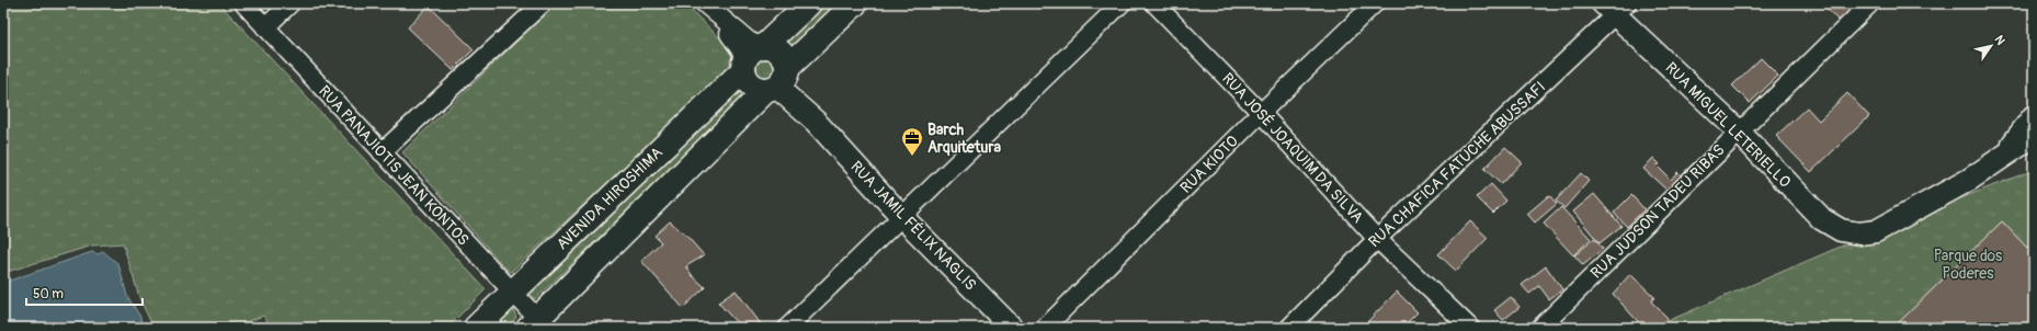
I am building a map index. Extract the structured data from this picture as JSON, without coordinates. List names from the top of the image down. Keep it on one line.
{"streets":{"main road":["AVENIDA HIROSHIMA"],"street":["RUA MIGUEL LETERIELLO","RUA JOSÉ JOAQUIM DA SILVA","RUA KIOTO","RUA CHAFICA FATUCHE ABUSSAFI","RUA PANAJIOTIS JEAN KONTOS","RUA JUDSON TADEU RIBAS","RUA JAMIL FÉLIX NAGLIS"]},"crossings":[["RUA MIGUEL LETERIELLO","RUA CHAFICA FATUCHE ABUSSAFI"],["RUA MIGUEL LETERIELLO","RUA JUDSON TADEU RIBAS"],["RUA JOSÉ JOAQUIM DA SILVA","RUA KIOTO"],["RUA JOSÉ JOAQUIM DA SILVA","RUA CHAFICA FATUCHE ABUSSAFI"],["RUA PANAJIOTIS JEAN KONTOS","AVENIDA HIROSHIMA"],["AVENIDA HIROSHIMA","RUA JAMIL FÉLIX NAGLIS"]],"parks":["Parque dos Poderes"],"places":{"office":["Barch Arquitetura"]},"scale_bar":"50 m","north":"top right"}
